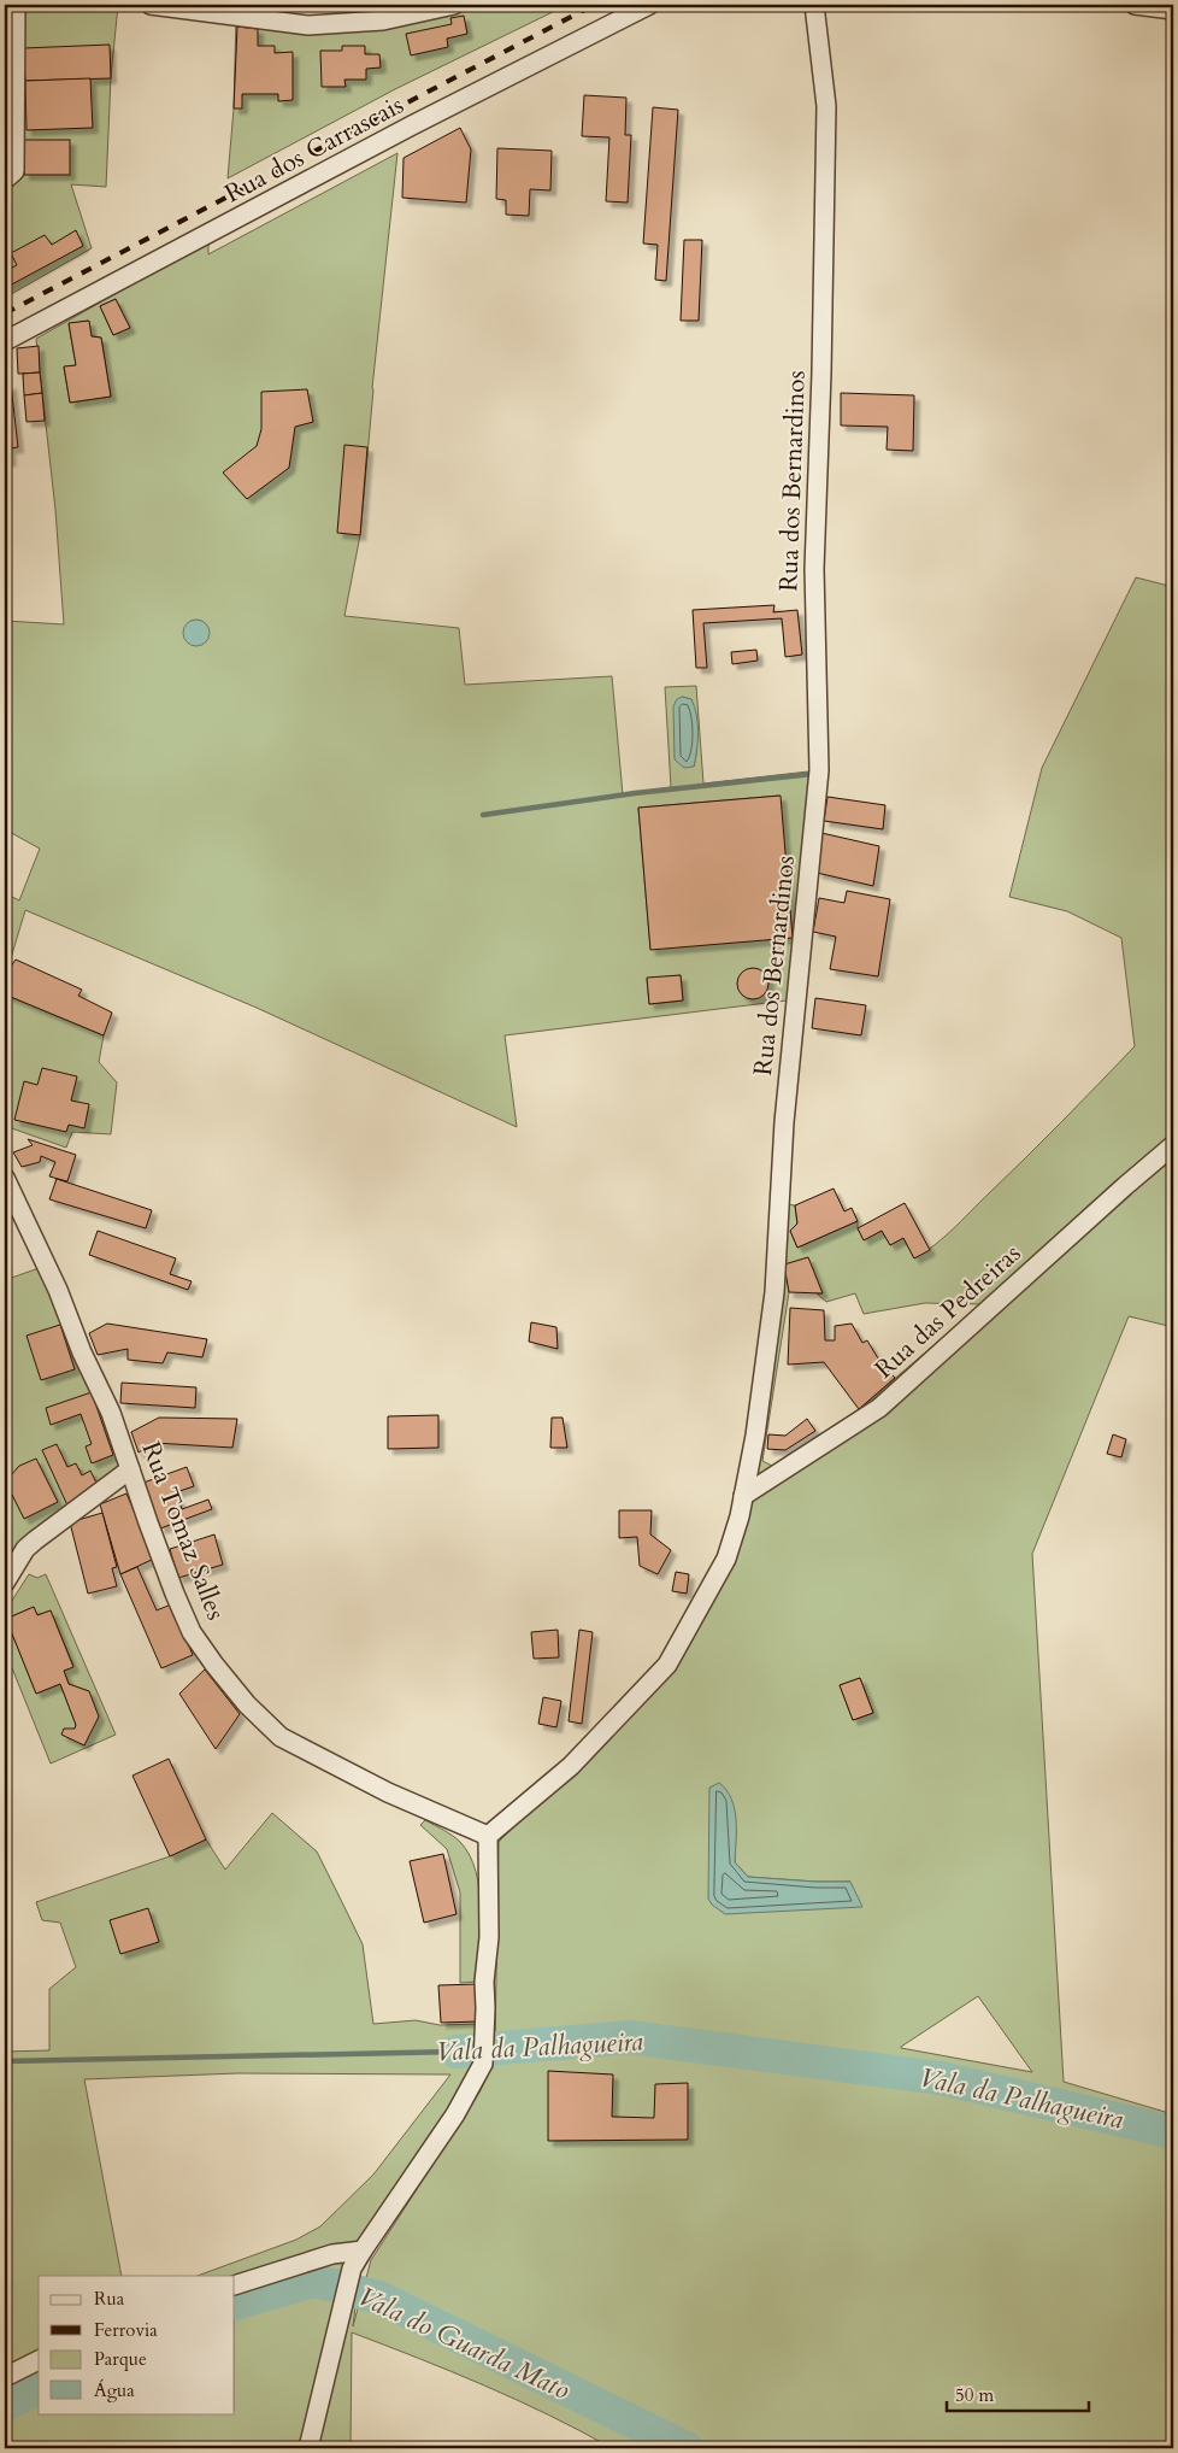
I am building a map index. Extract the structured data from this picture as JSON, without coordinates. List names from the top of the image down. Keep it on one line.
{"streets":{"street":["Rua dos Carrascais","Rua dos Bernardinos","Rua das Pedreiras","Rua Tomaz Salles"]},"crossings":[["Rua dos Bernardinos","Rua das Pedreiras"],["Rua dos Bernardinos","Rua Tomaz Salles"]],"water":["Vala da Palhagueira","Vala do Guarda Mato"],"legend":["Rua","Ferrovia","Parque","Água"],"scale_bar":"50 m"}
